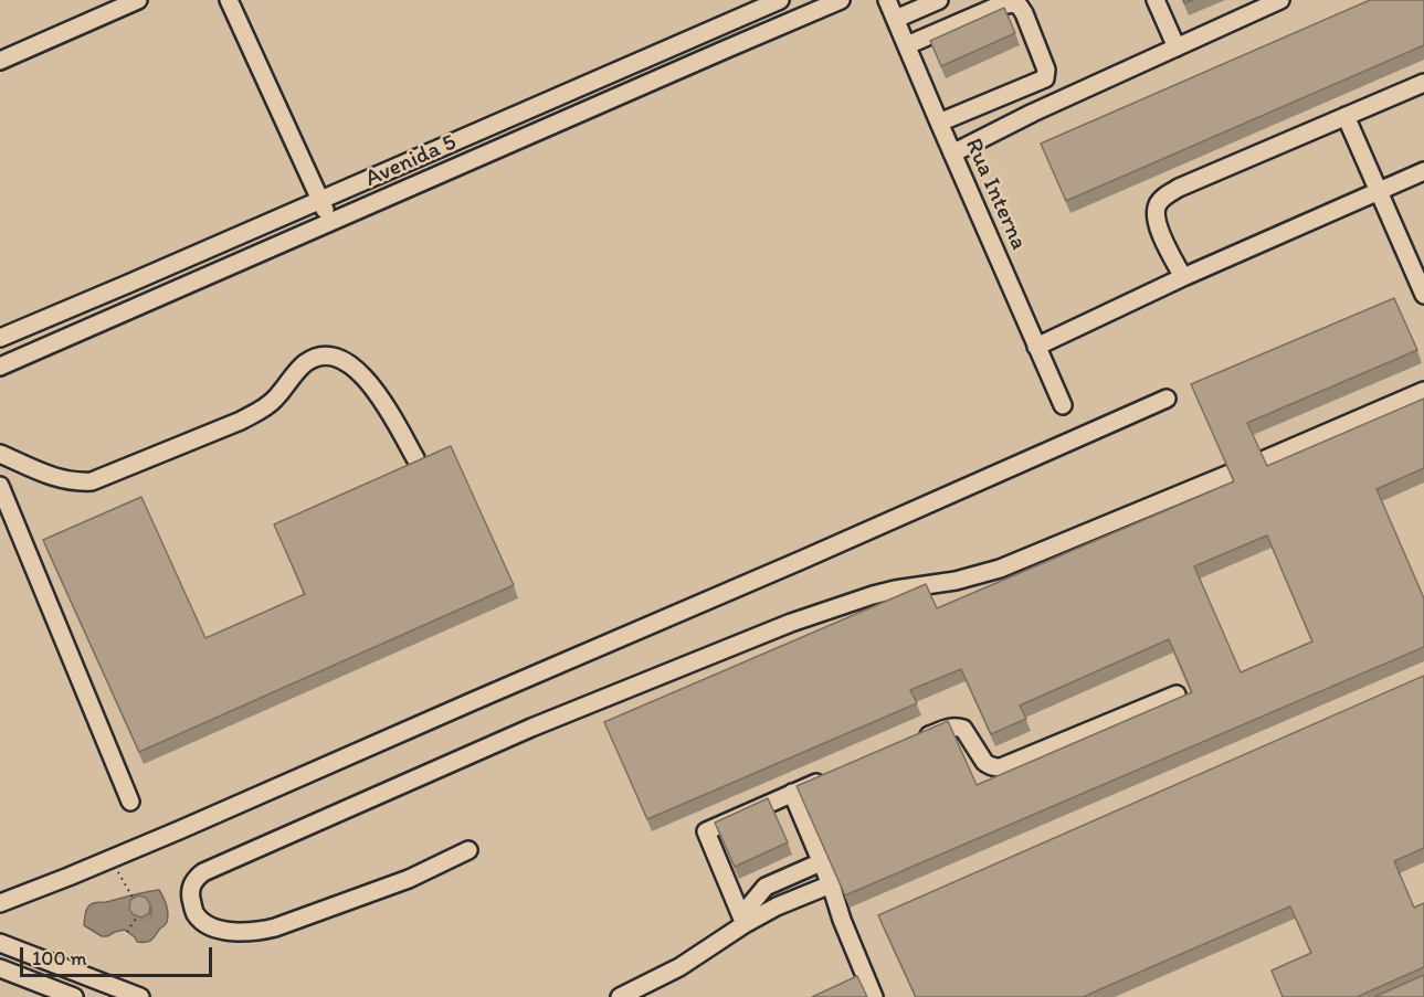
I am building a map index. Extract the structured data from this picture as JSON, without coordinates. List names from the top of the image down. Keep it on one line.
{"streets":{"lane":["Avenida 5","Rua Interna"]},"scale_bar":"100 m"}
